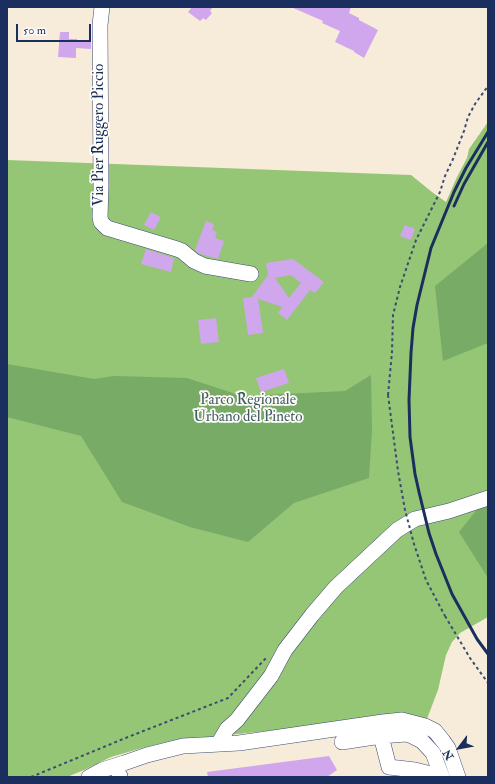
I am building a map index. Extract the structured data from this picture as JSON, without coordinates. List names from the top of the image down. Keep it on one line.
{"streets":{"street":["Via Pier Ruggero Piccio"]},"parks":["Parco Regionale Urbano del Pineto"],"scale_bar":"50 m","north":"bottom left"}
